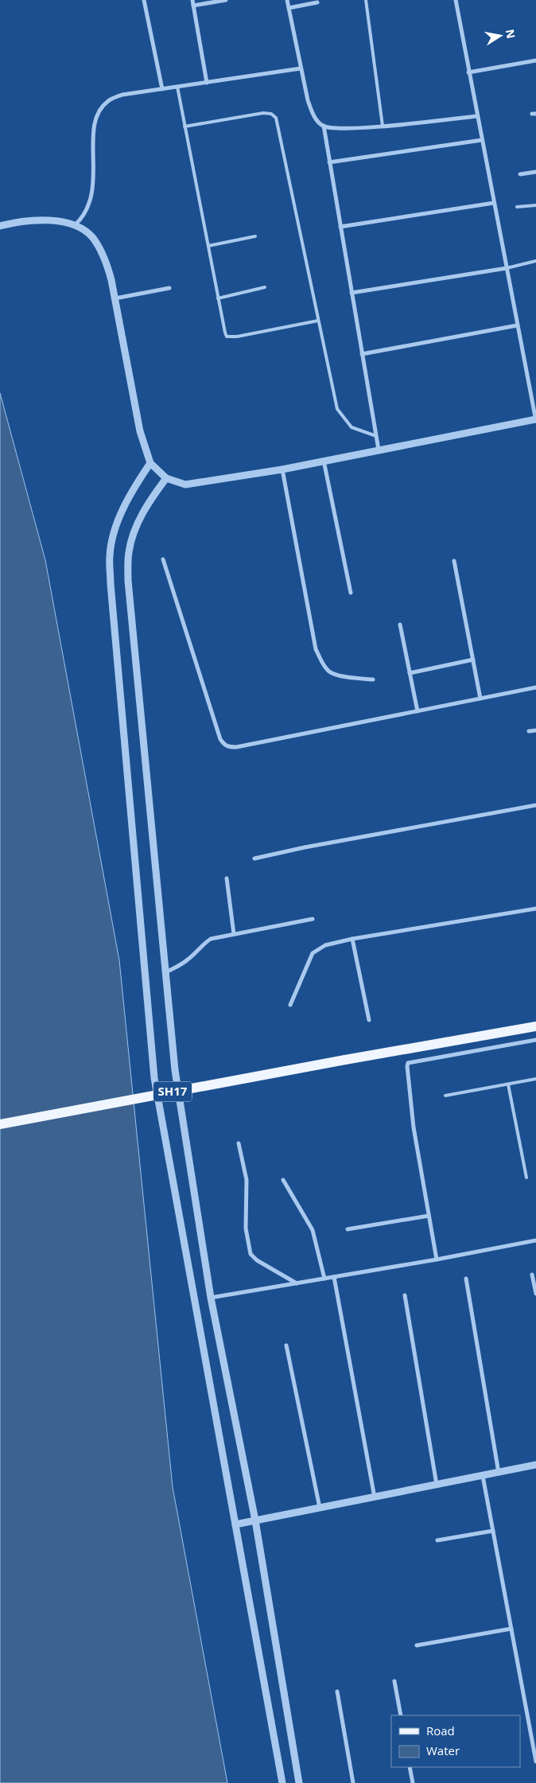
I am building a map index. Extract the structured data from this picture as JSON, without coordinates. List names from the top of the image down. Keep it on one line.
{"streets":{"main road":["SH17"]},"legend":["Road","Water"],"north":"right"}
